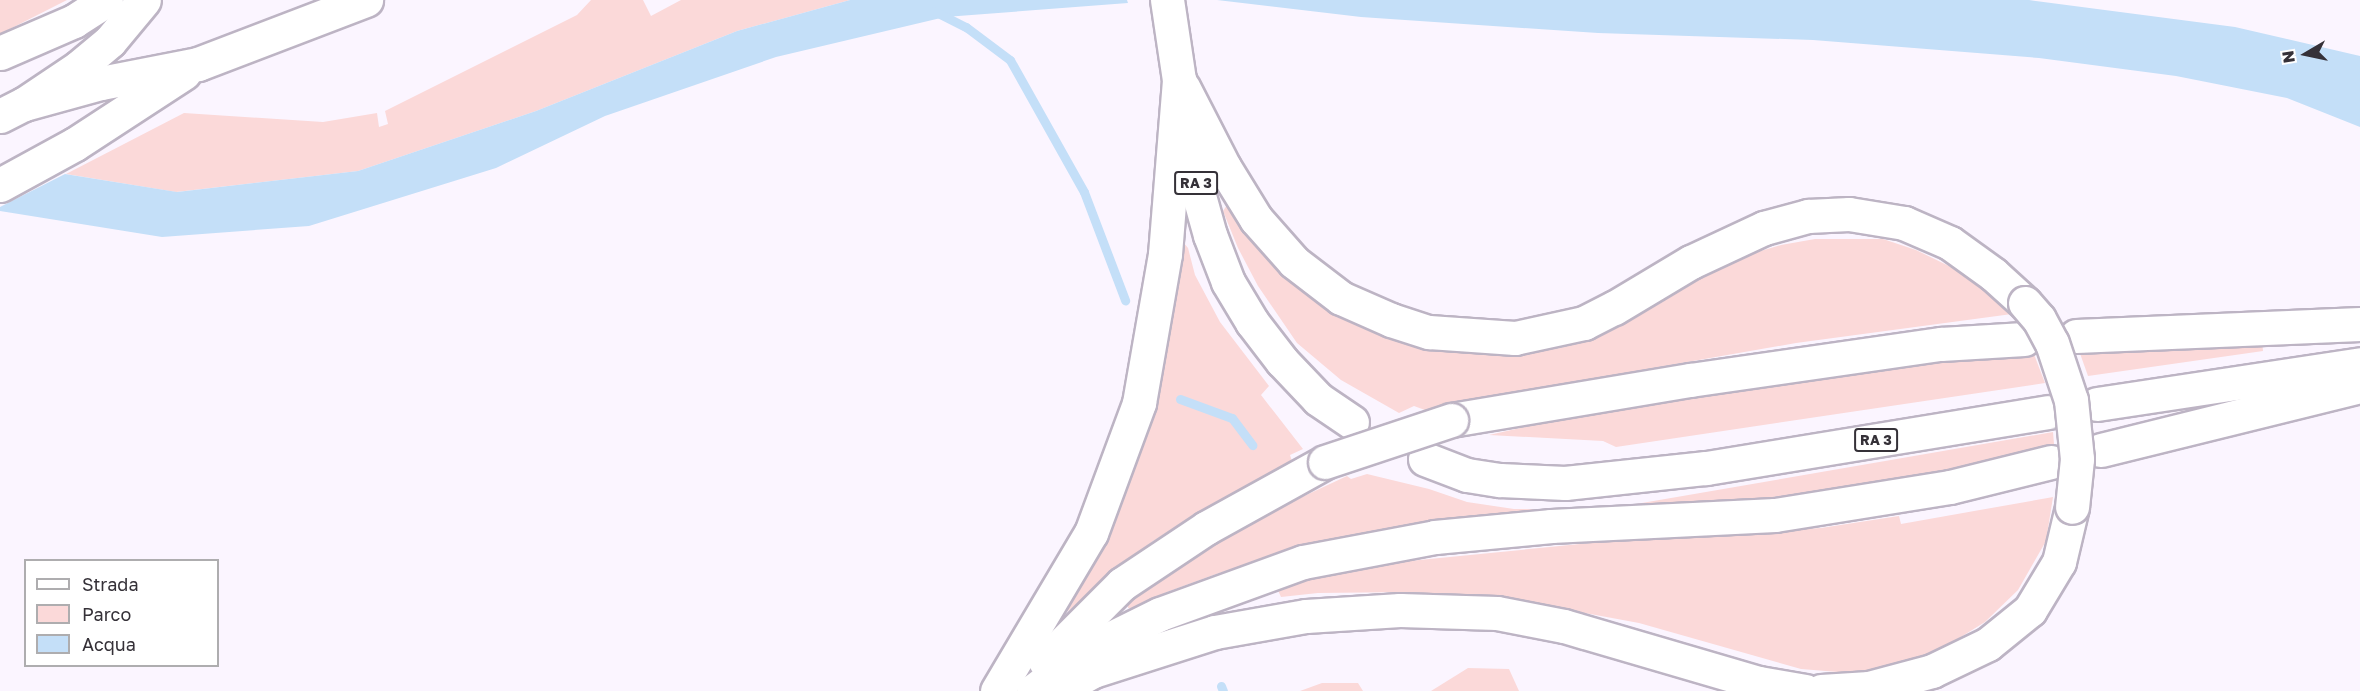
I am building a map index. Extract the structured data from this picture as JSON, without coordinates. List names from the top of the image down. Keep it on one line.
{"streets":{"main road":["RA 3"]},"legend":["Strada","Parco","Acqua"],"north":"left"}
